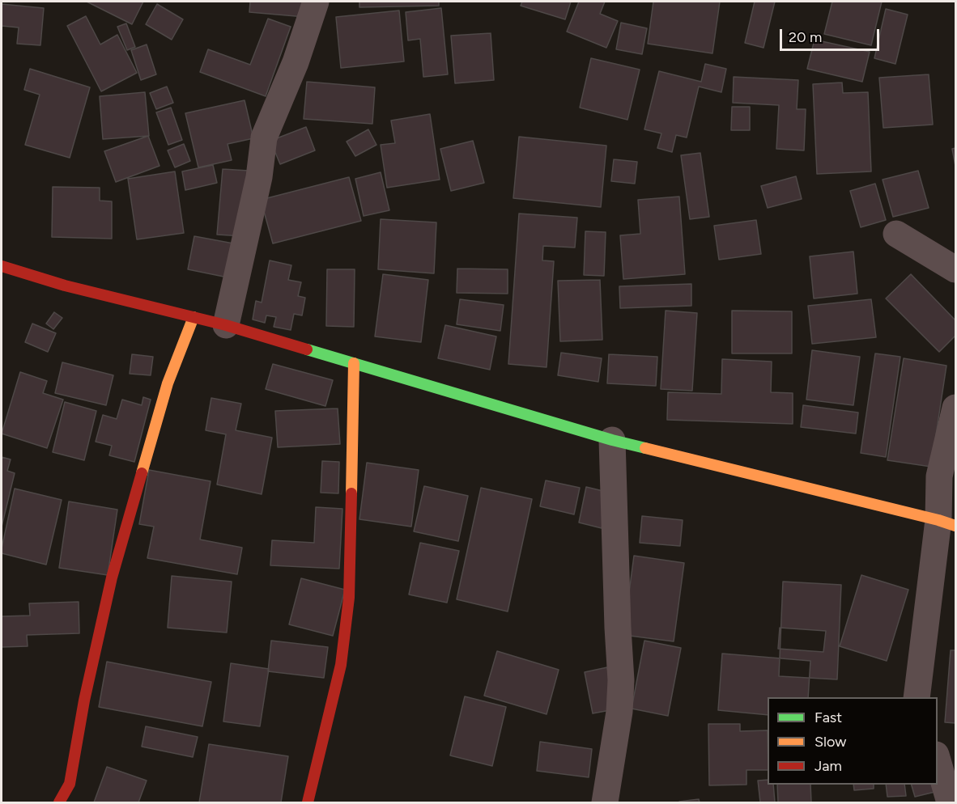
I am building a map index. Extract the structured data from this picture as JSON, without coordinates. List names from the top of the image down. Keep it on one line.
{"legend":["Fast","Slow","Jam"],"scale_bar":"20 m"}
